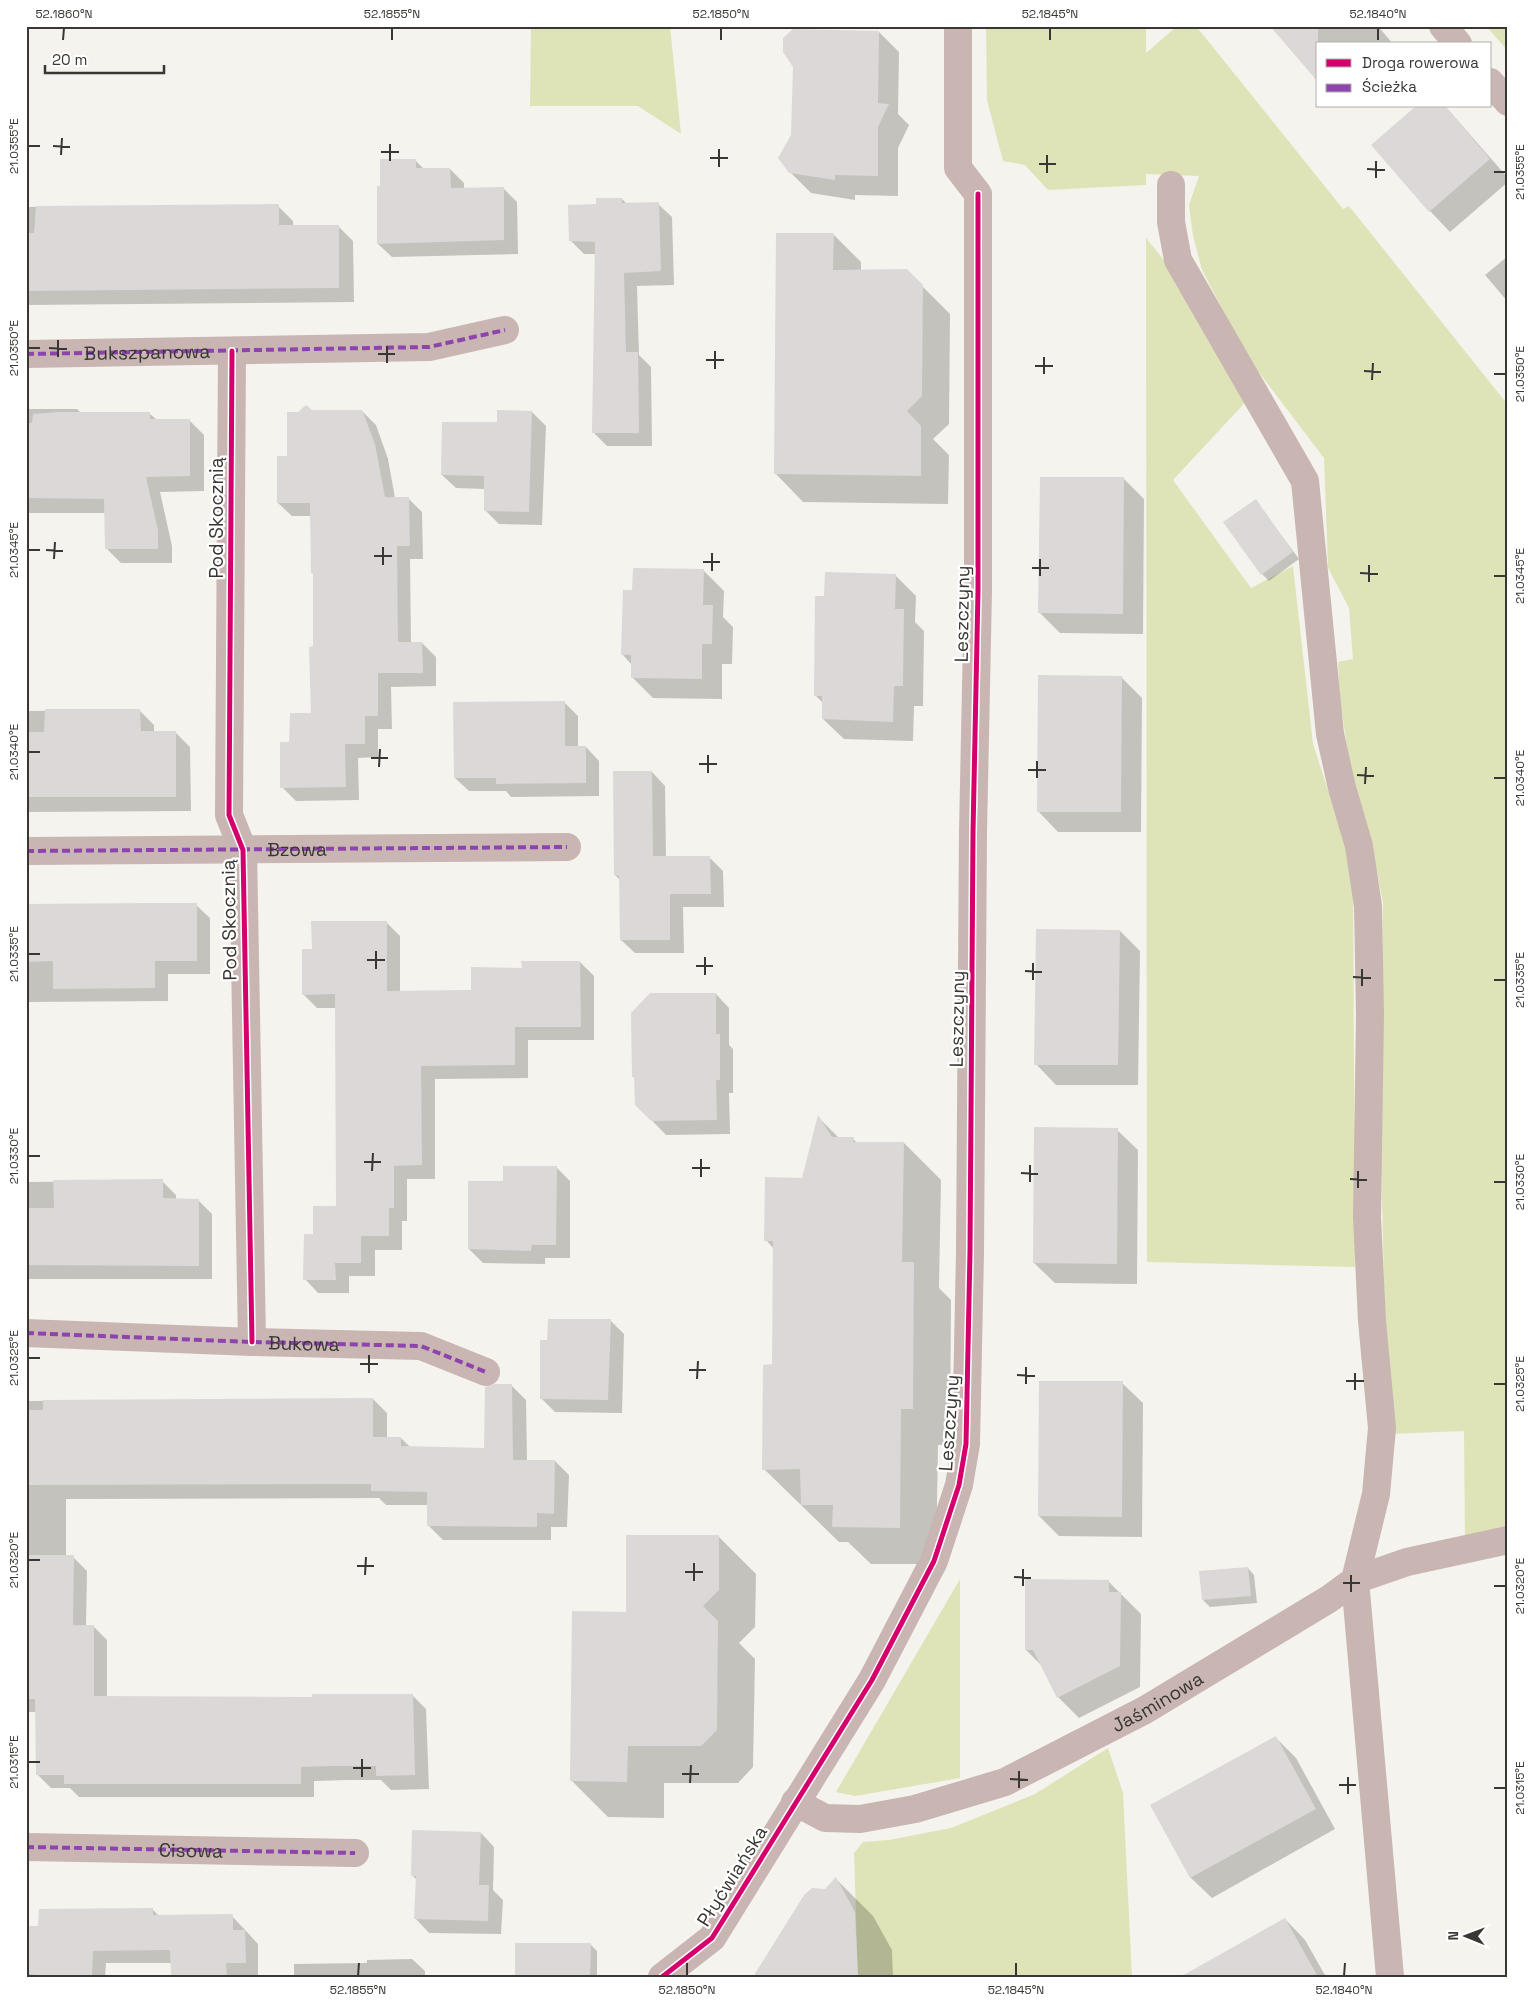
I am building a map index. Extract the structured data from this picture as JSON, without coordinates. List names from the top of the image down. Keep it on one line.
{"streets":{"street":["Bukszpanowa","Pod Skocznią","Leszczyny","Bzowa","Bukowa","Jaśminowa","Cisowa","Płyćwiańska"]},"crossings":[["Bukszpanowa","Pod Skocznią"],["Pod Skocznią","Bzowa"],["Pod Skocznią","Bukowa"],["Leszczyny","Jaśminowa"],["Leszczyny","Płyćwiańska"],["Jaśminowa","Płyćwiańska"]],"legend":["Droga rowerowa","Ścieżka"],"scale_bar":"20 m","north":"left","coordinates":["52.1860°N","52.1855°N","52.1850°N","52.1845°N","52.1840°N","21.0355°E","21.0350°E","21.0345°E","21.0340°E","21.0335°E","21.0330°E","21.0325°E","21.0320°E","21.0315°E"]}
